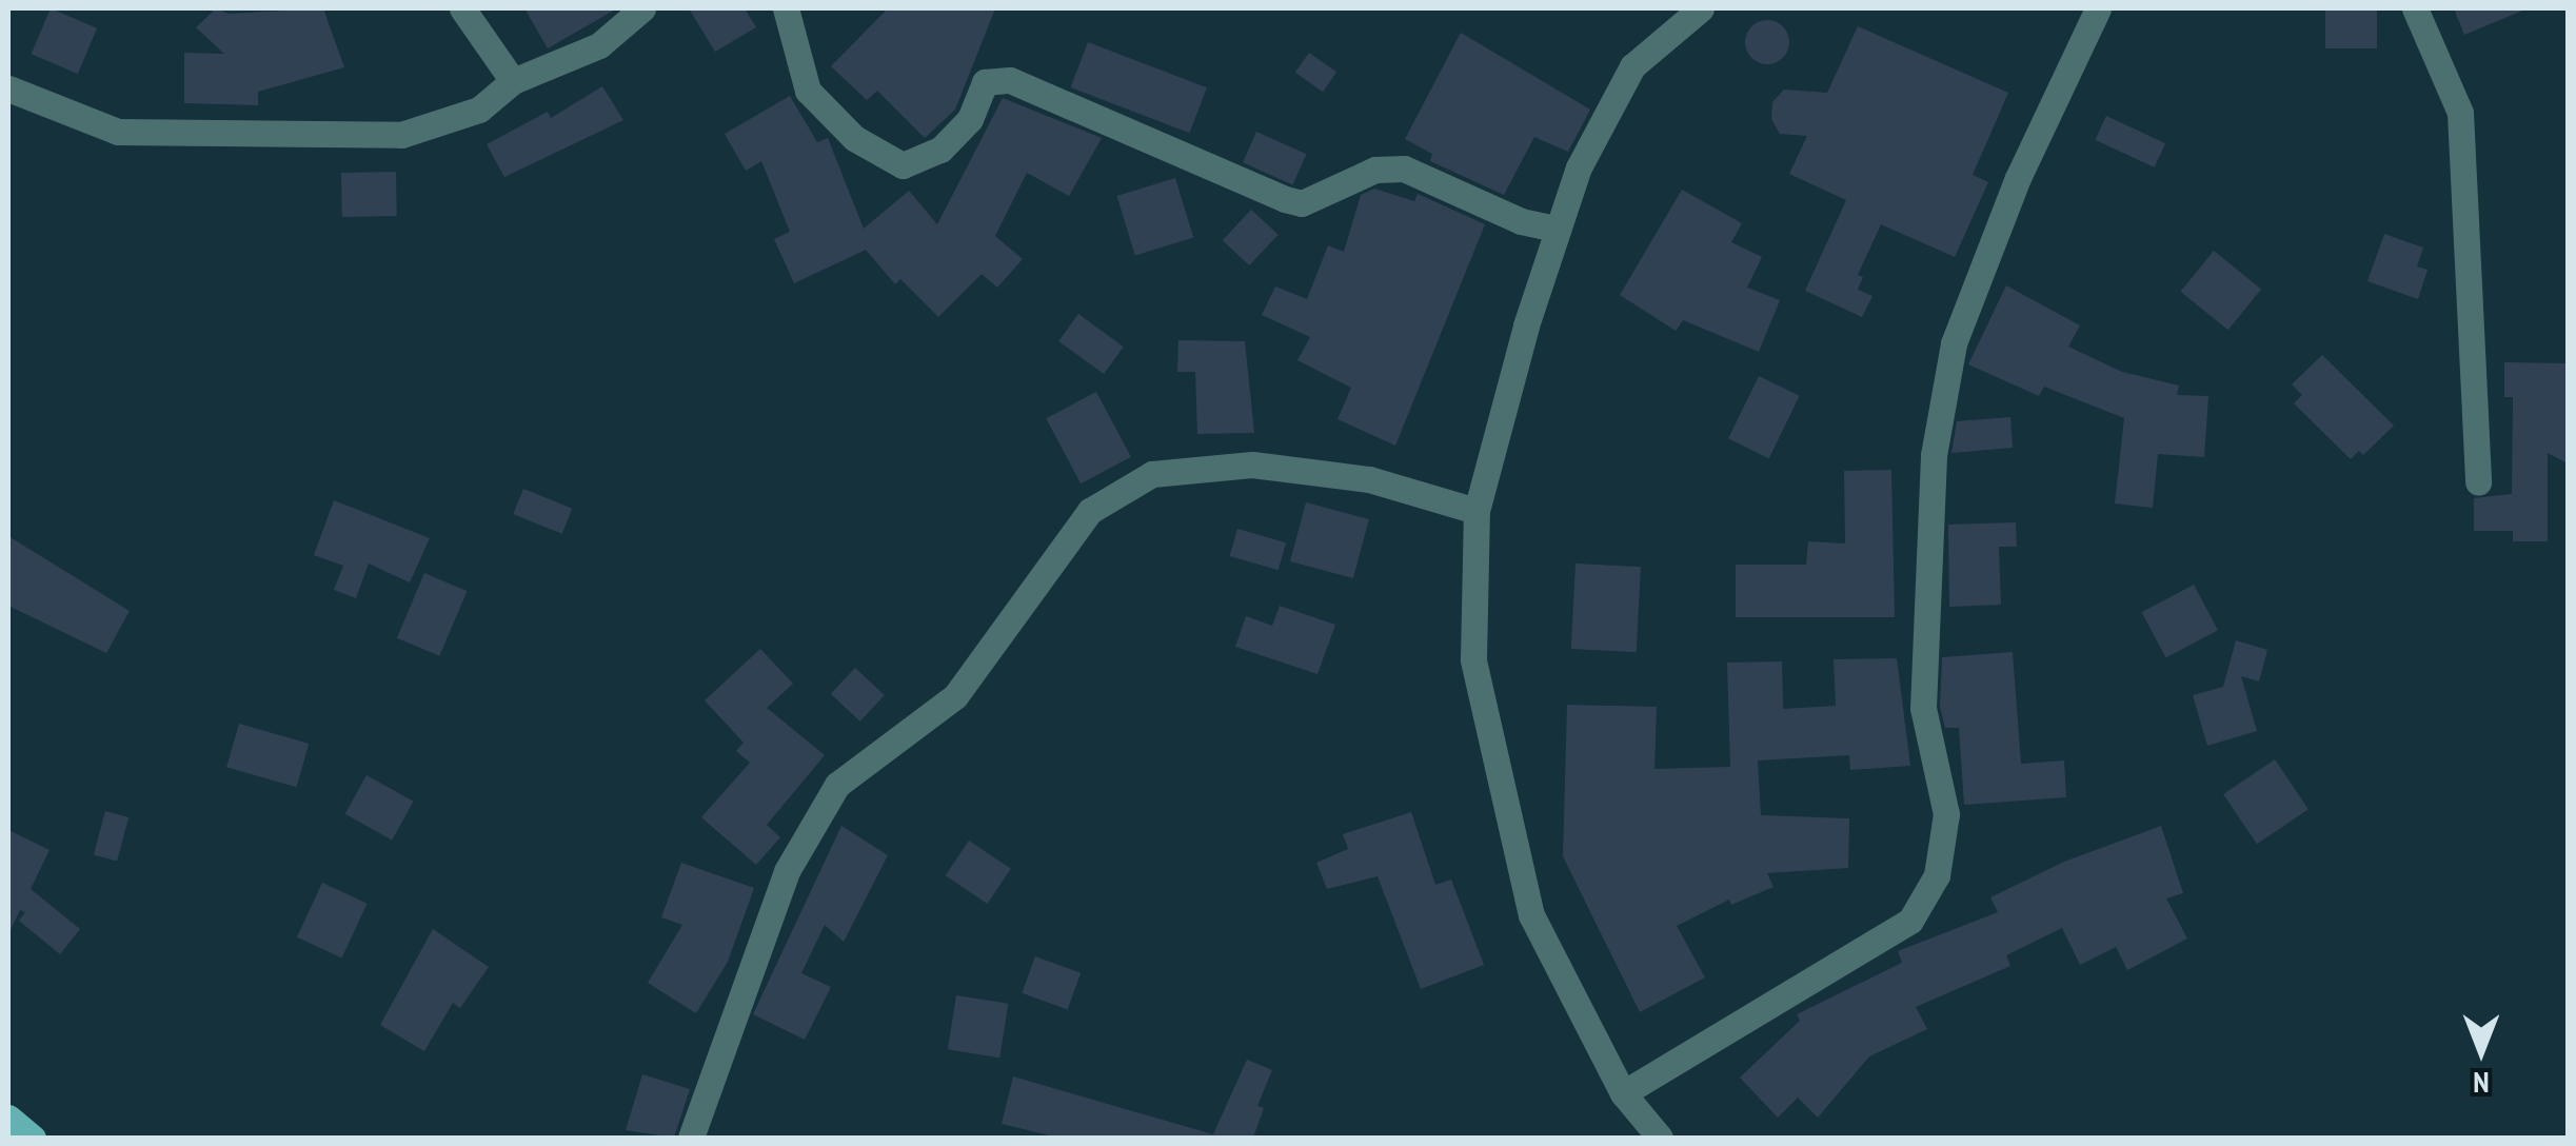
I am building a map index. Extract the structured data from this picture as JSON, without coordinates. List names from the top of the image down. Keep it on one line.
{"north":"bottom"}
